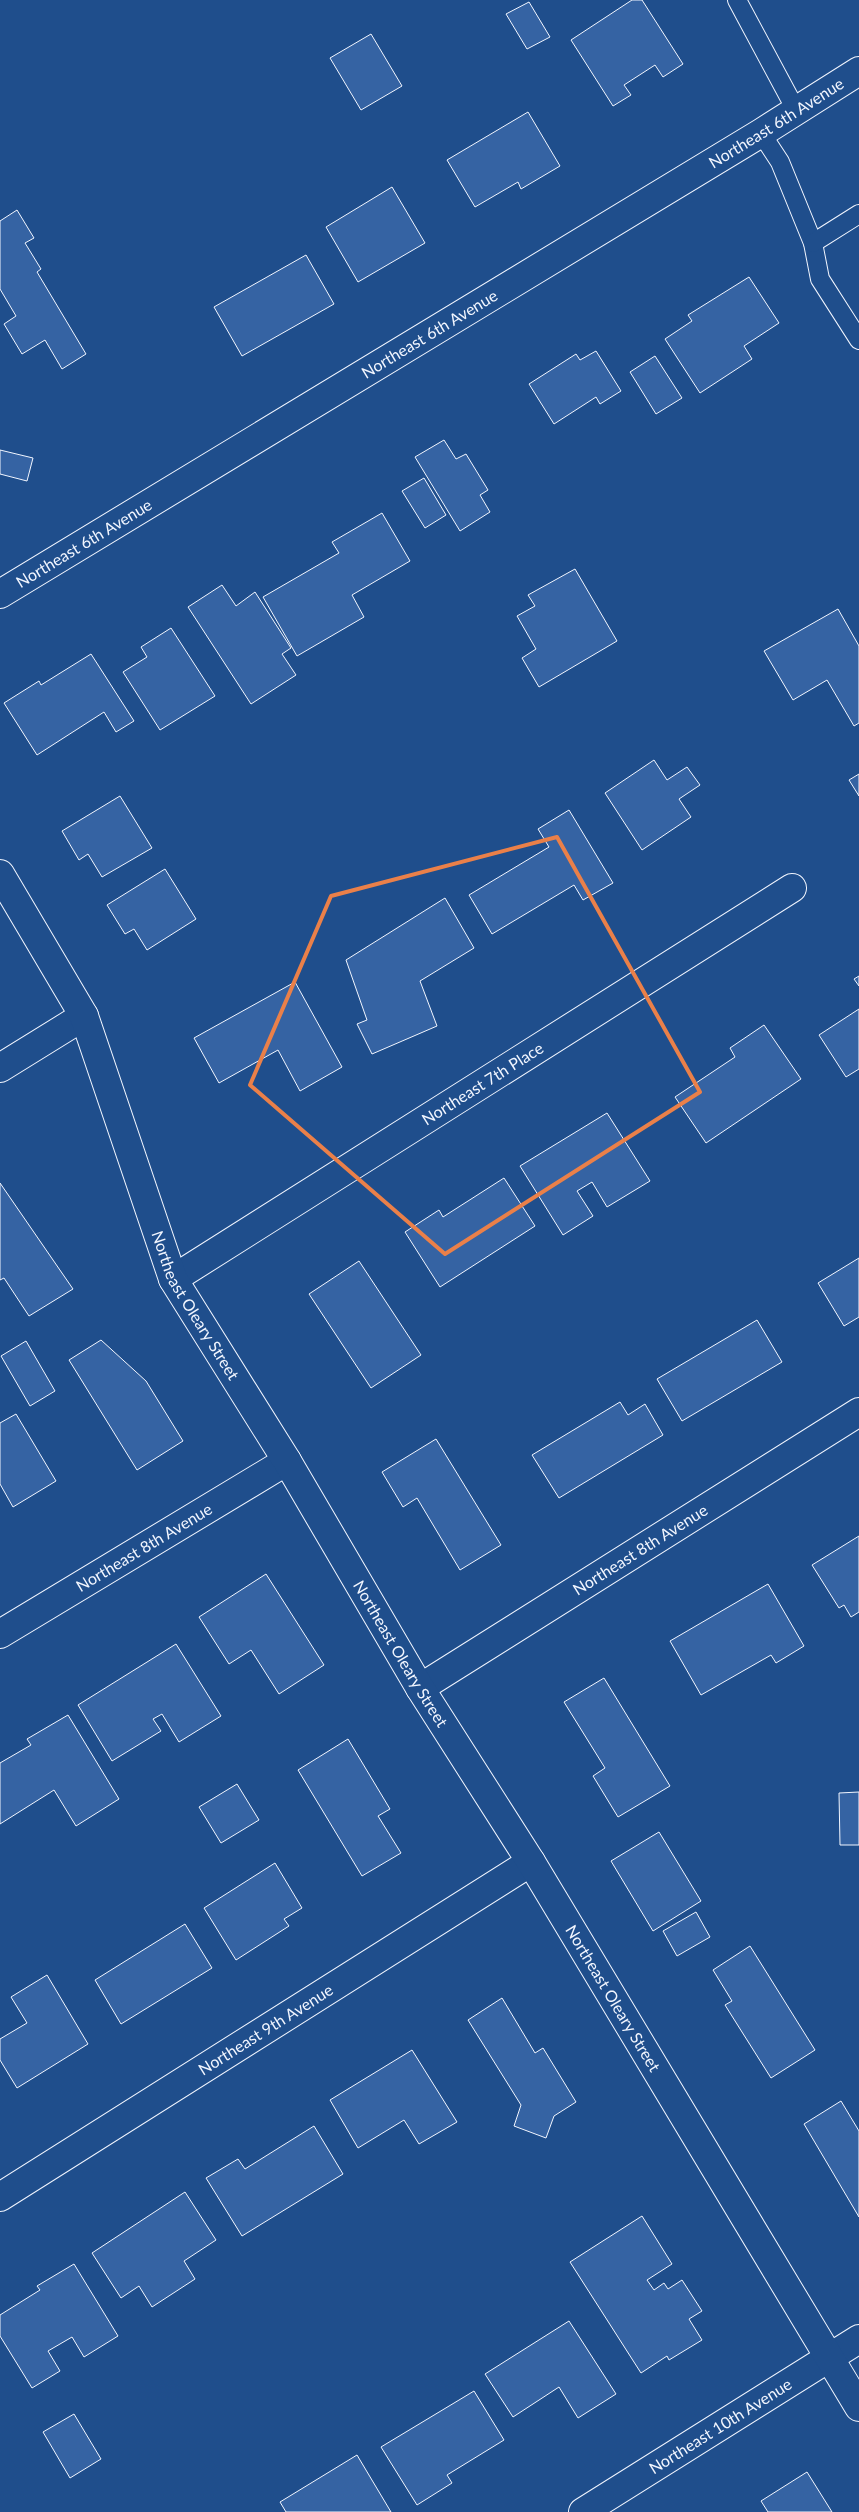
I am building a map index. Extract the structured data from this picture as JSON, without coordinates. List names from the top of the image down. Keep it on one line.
{"streets":{"street":["Northeast 6th Avenue","Northeast 7th Place","Northeast Oleary Street","Northeast 8th Avenue","Northeast 9th Avenue","Northeast 10th Avenue"]},"crossings":[["Northeast 7th Place","Northeast Oleary Street"],["Northeast Oleary Street","Northeast 8th Avenue"],["Northeast Oleary Street","Northeast 9th Avenue"],["Northeast Oleary Street","Northeast 10th Avenue"]]}
